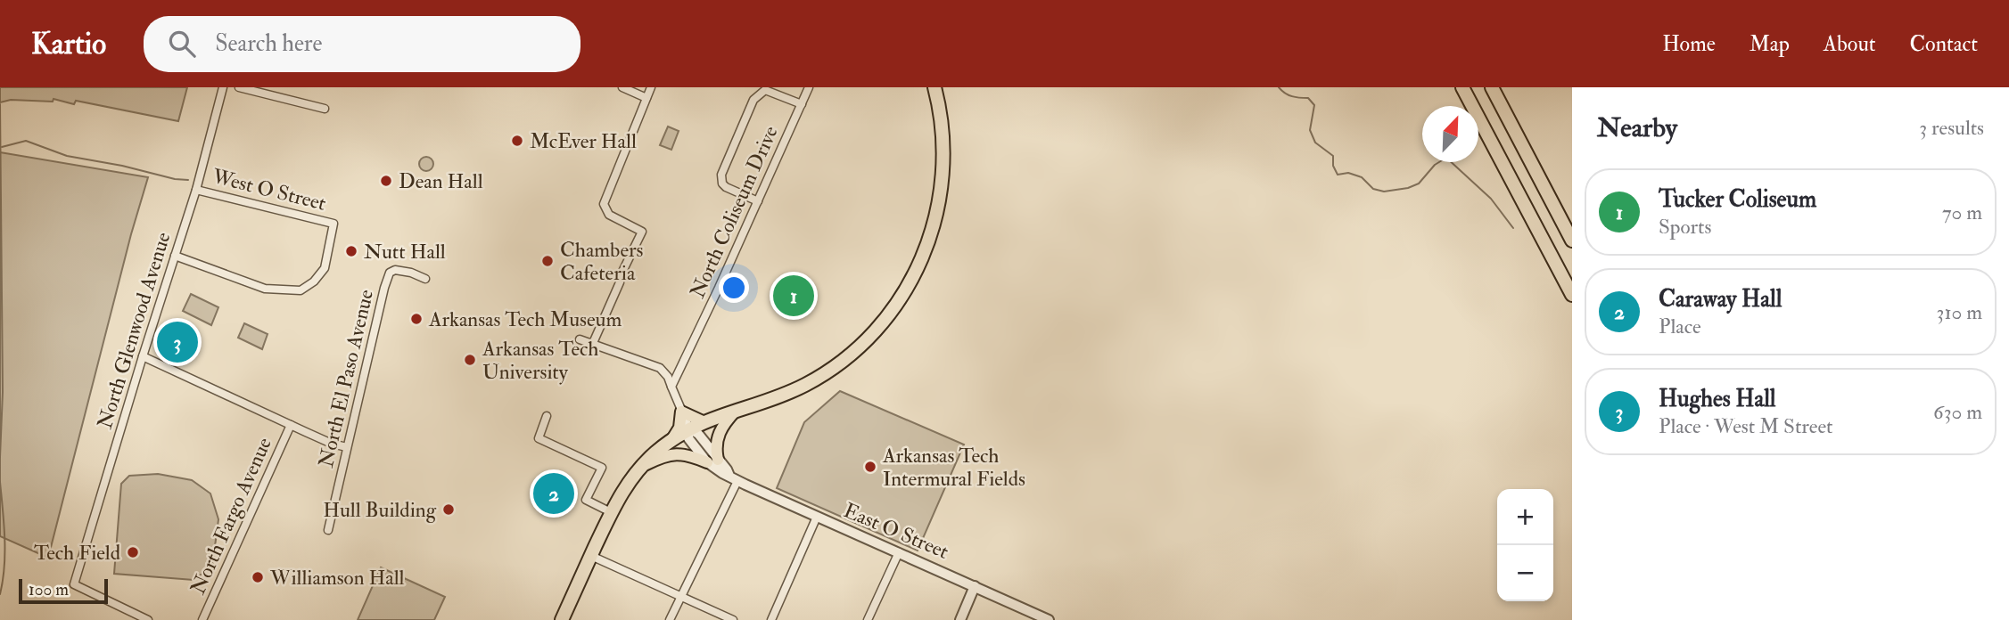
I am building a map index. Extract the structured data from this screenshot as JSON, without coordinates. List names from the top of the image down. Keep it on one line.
{"streets":{"street":["West O Street","North Coliseum Drive","North Glenwood Avenue","North El Paso Avenue","North Fargo Avenue","East O Street"]},"crossings":[["West O Street","North Glenwood Avenue"]],"places":["McEver Hall","Dean Hall","Nutt Hall","Chambers Cafeteria","Arkansas Tech Museum","Arkansas Tech University","Arkansas Tech Intermural Fields","Hull Building","Tech Field","Williamson Hall"],"scale_bar":"100 m","north":"top right","page":{"header":"Kartio","search":"Search here","nav":["Home","Map","About","Contact"],"heading":["Nearby","3 results"],"list":[{"mark":"1","name":"Tucker Coliseum","note":"Sports","value":"70 m"},{"mark":"2","name":"Caraway Hall","note":"Place","value":"310 m"},{"mark":"3","name":"Hughes Hall","note":"Place · West M Street","value":"630 m"}],"pins":["1","3","2"],"map_buttons":["+","−"],"scale":"100 m"}}
